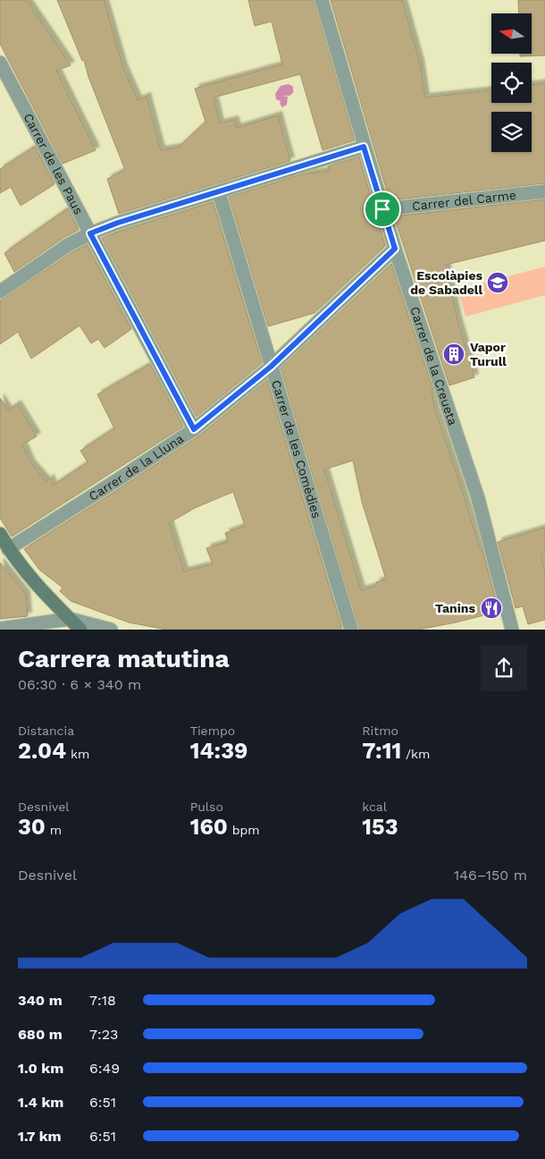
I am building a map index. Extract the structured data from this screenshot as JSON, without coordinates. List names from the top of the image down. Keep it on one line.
{"streets":{"street":["Carrer de les Paus","Carrer del Carme","Carrer de la Creueta","Carrer de les Comèdies","Carrer de la Lluna"]},"crossings":[["Carrer de les Paus","Carrer de la Lluna"],["Carrer del Carme","Carrer de la Creueta"],["Carrer de la Creueta","Carrer de la Lluna"],["Carrer de les Comèdies","Carrer de la Lluna"]],"places":{"school or university":["Escolàpies de Sabadell"],"building":["Vapor Turull"],"restaurant":["Tanins"]},"north":"left","page":{"heading":["Carrera matutina","06:30 · 6 × 340 m"],"stats":[["Distancia","2.04 km"],["Tiempo","14:39"],["Ritmo","7:11 /km"],["Desnivel","30 m"],["Pulso","160 bpm"],["kcal","153"]],"chart":["Desnivel","146–150 m"],"list":[{"name":"340 m","note":"7:18"},{"name":"680 m","note":"7:23"},{"name":"1.0 km","note":"6:49"},{"name":"1.4 km","note":"6:51"},{"name":"1.7 km","note":"6:51"}]}}
